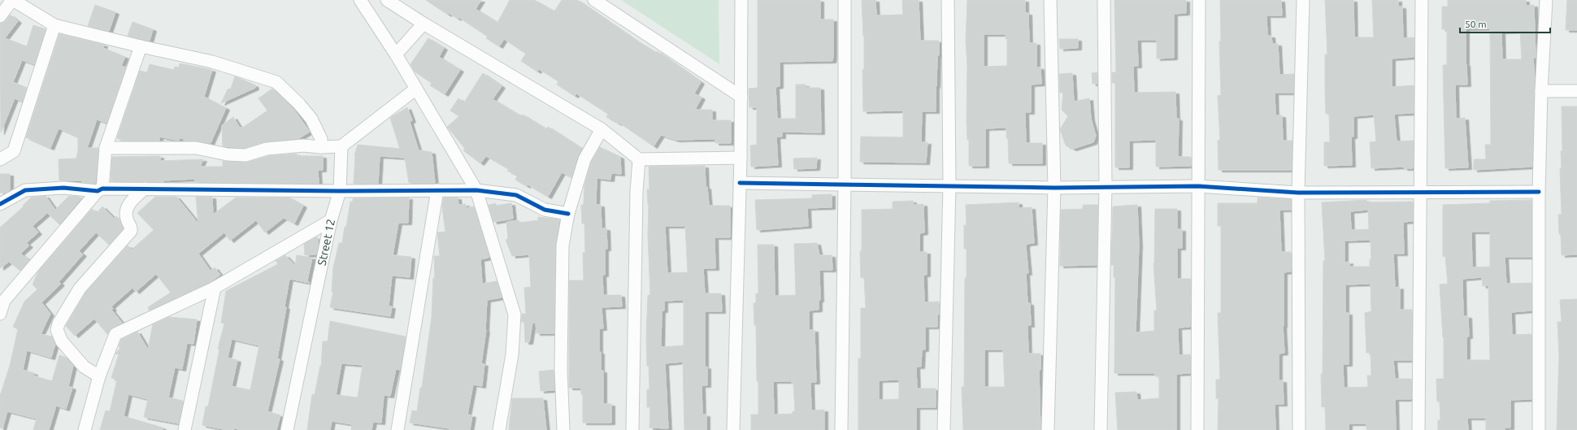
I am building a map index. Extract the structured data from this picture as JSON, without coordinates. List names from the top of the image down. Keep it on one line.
{"streets":{"street":["Street 12"]},"scale_bar":"50 m"}
